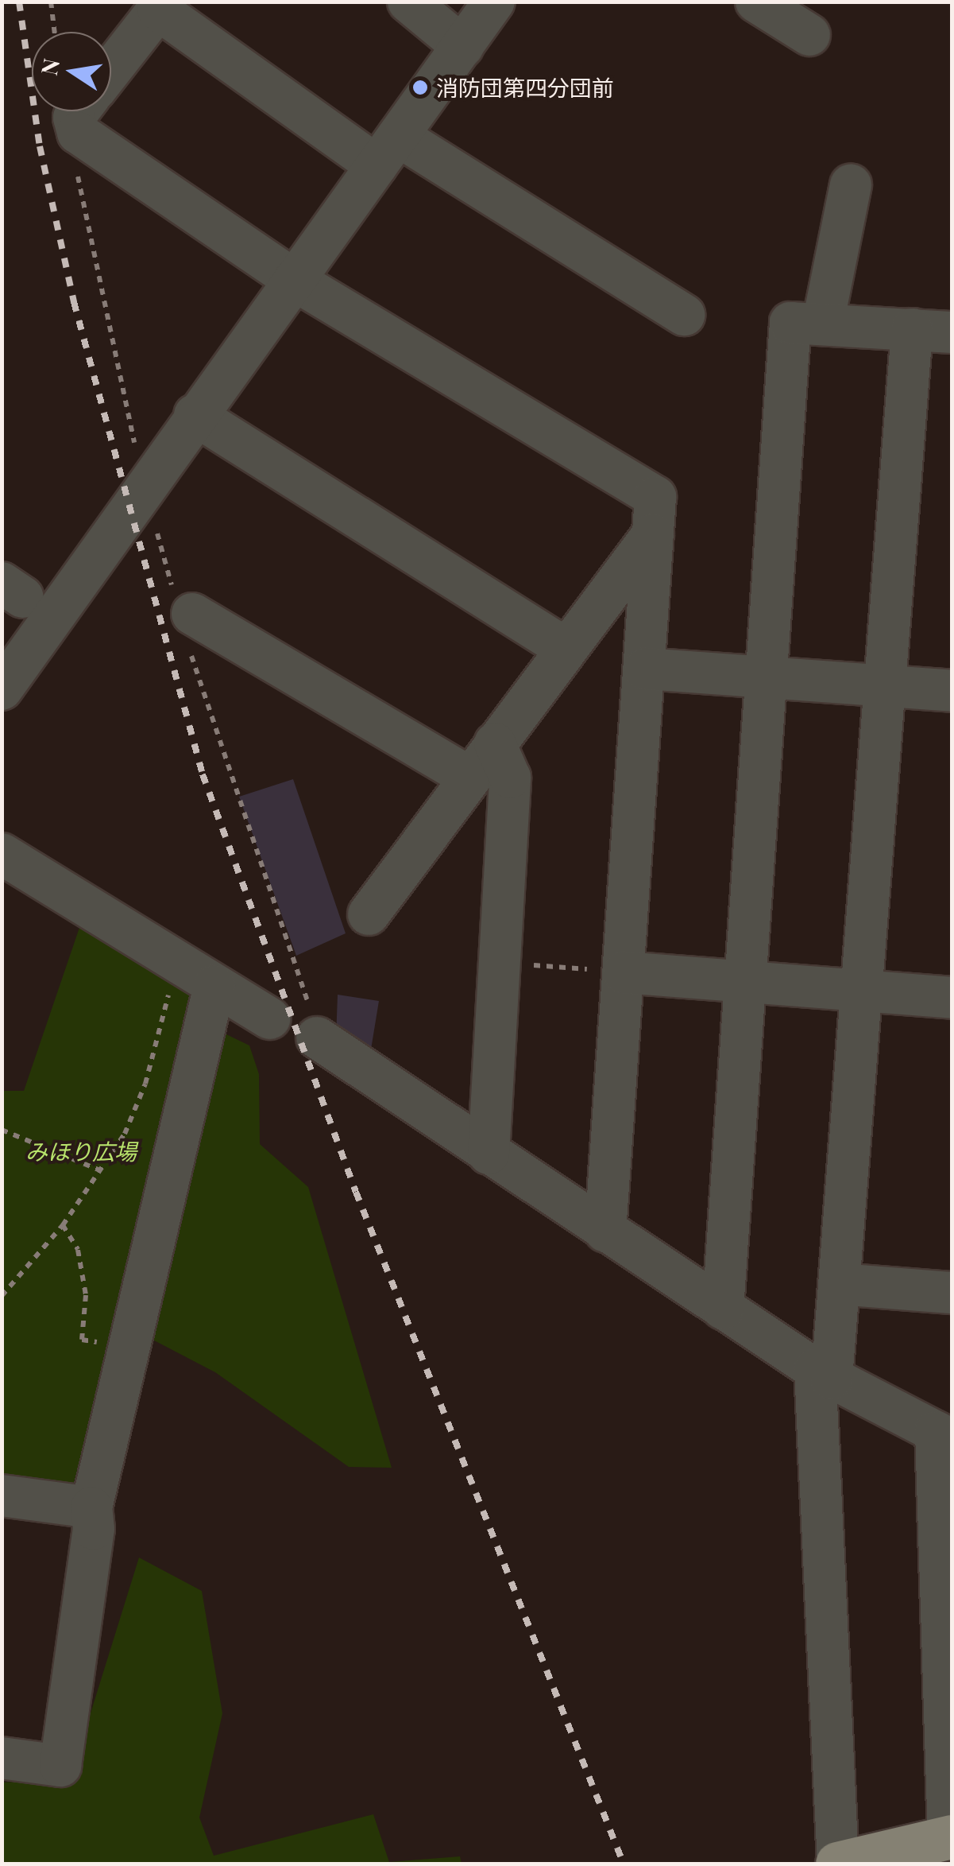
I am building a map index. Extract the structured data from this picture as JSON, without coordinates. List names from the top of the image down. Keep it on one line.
{"parks":["みほり広場"],"places":["消防団第四分団前"],"north":"left"}
